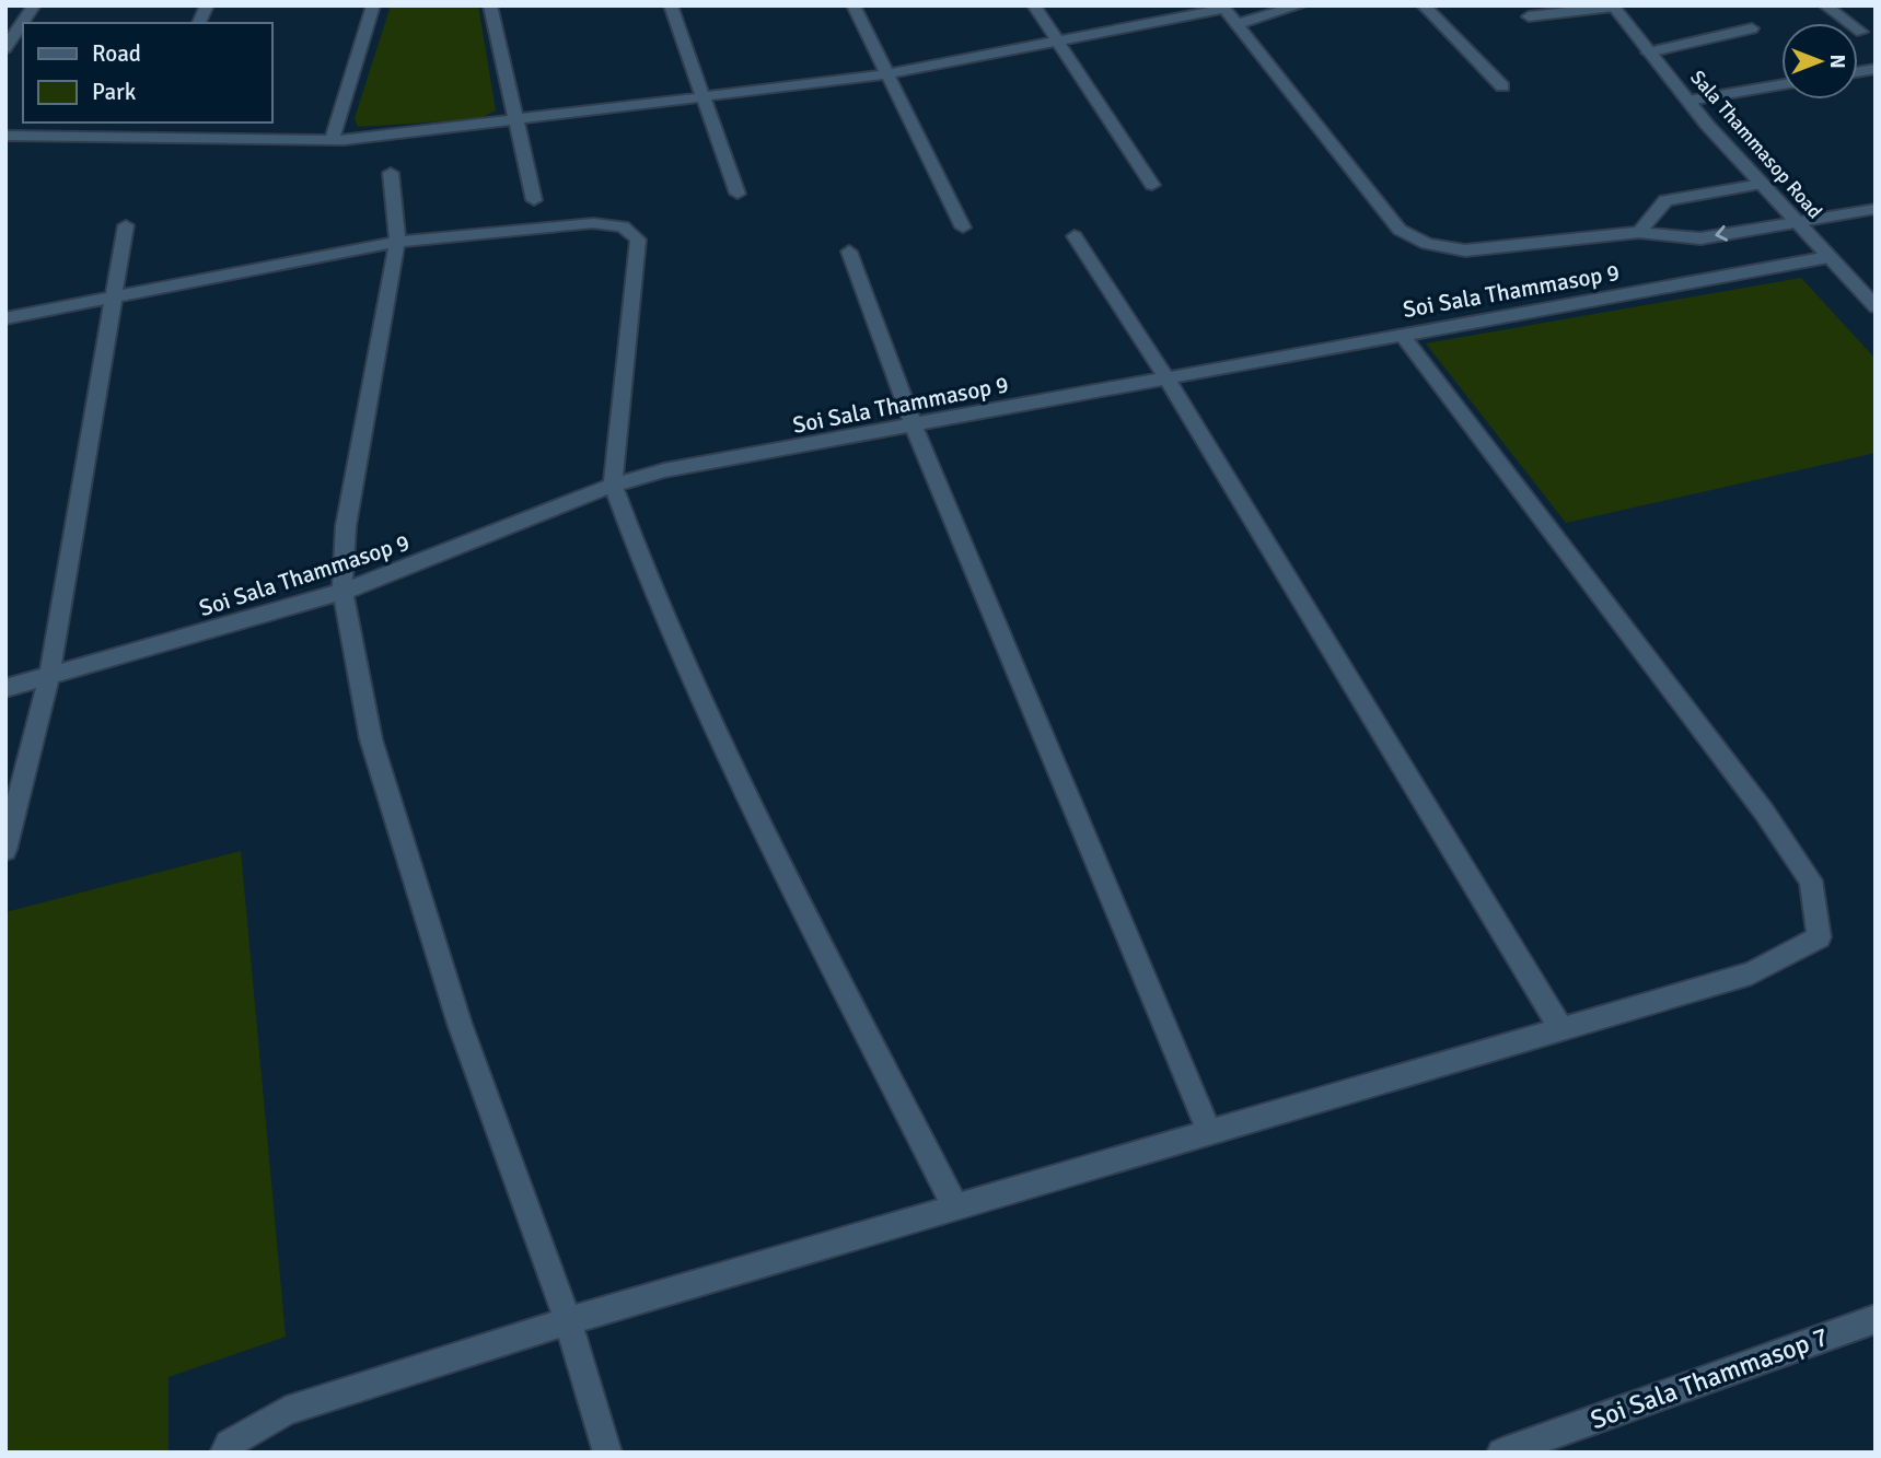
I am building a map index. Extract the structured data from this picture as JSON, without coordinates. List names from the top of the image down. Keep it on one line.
{"streets":{"street":["Sala Thammasop Road","Soi Sala Thammasop 9","Soi Sala Thammasop 7"]},"crossings":[["Sala Thammasop Road","Soi Sala Thammasop 9"]],"legend":["Road","Park"],"north":"right"}
